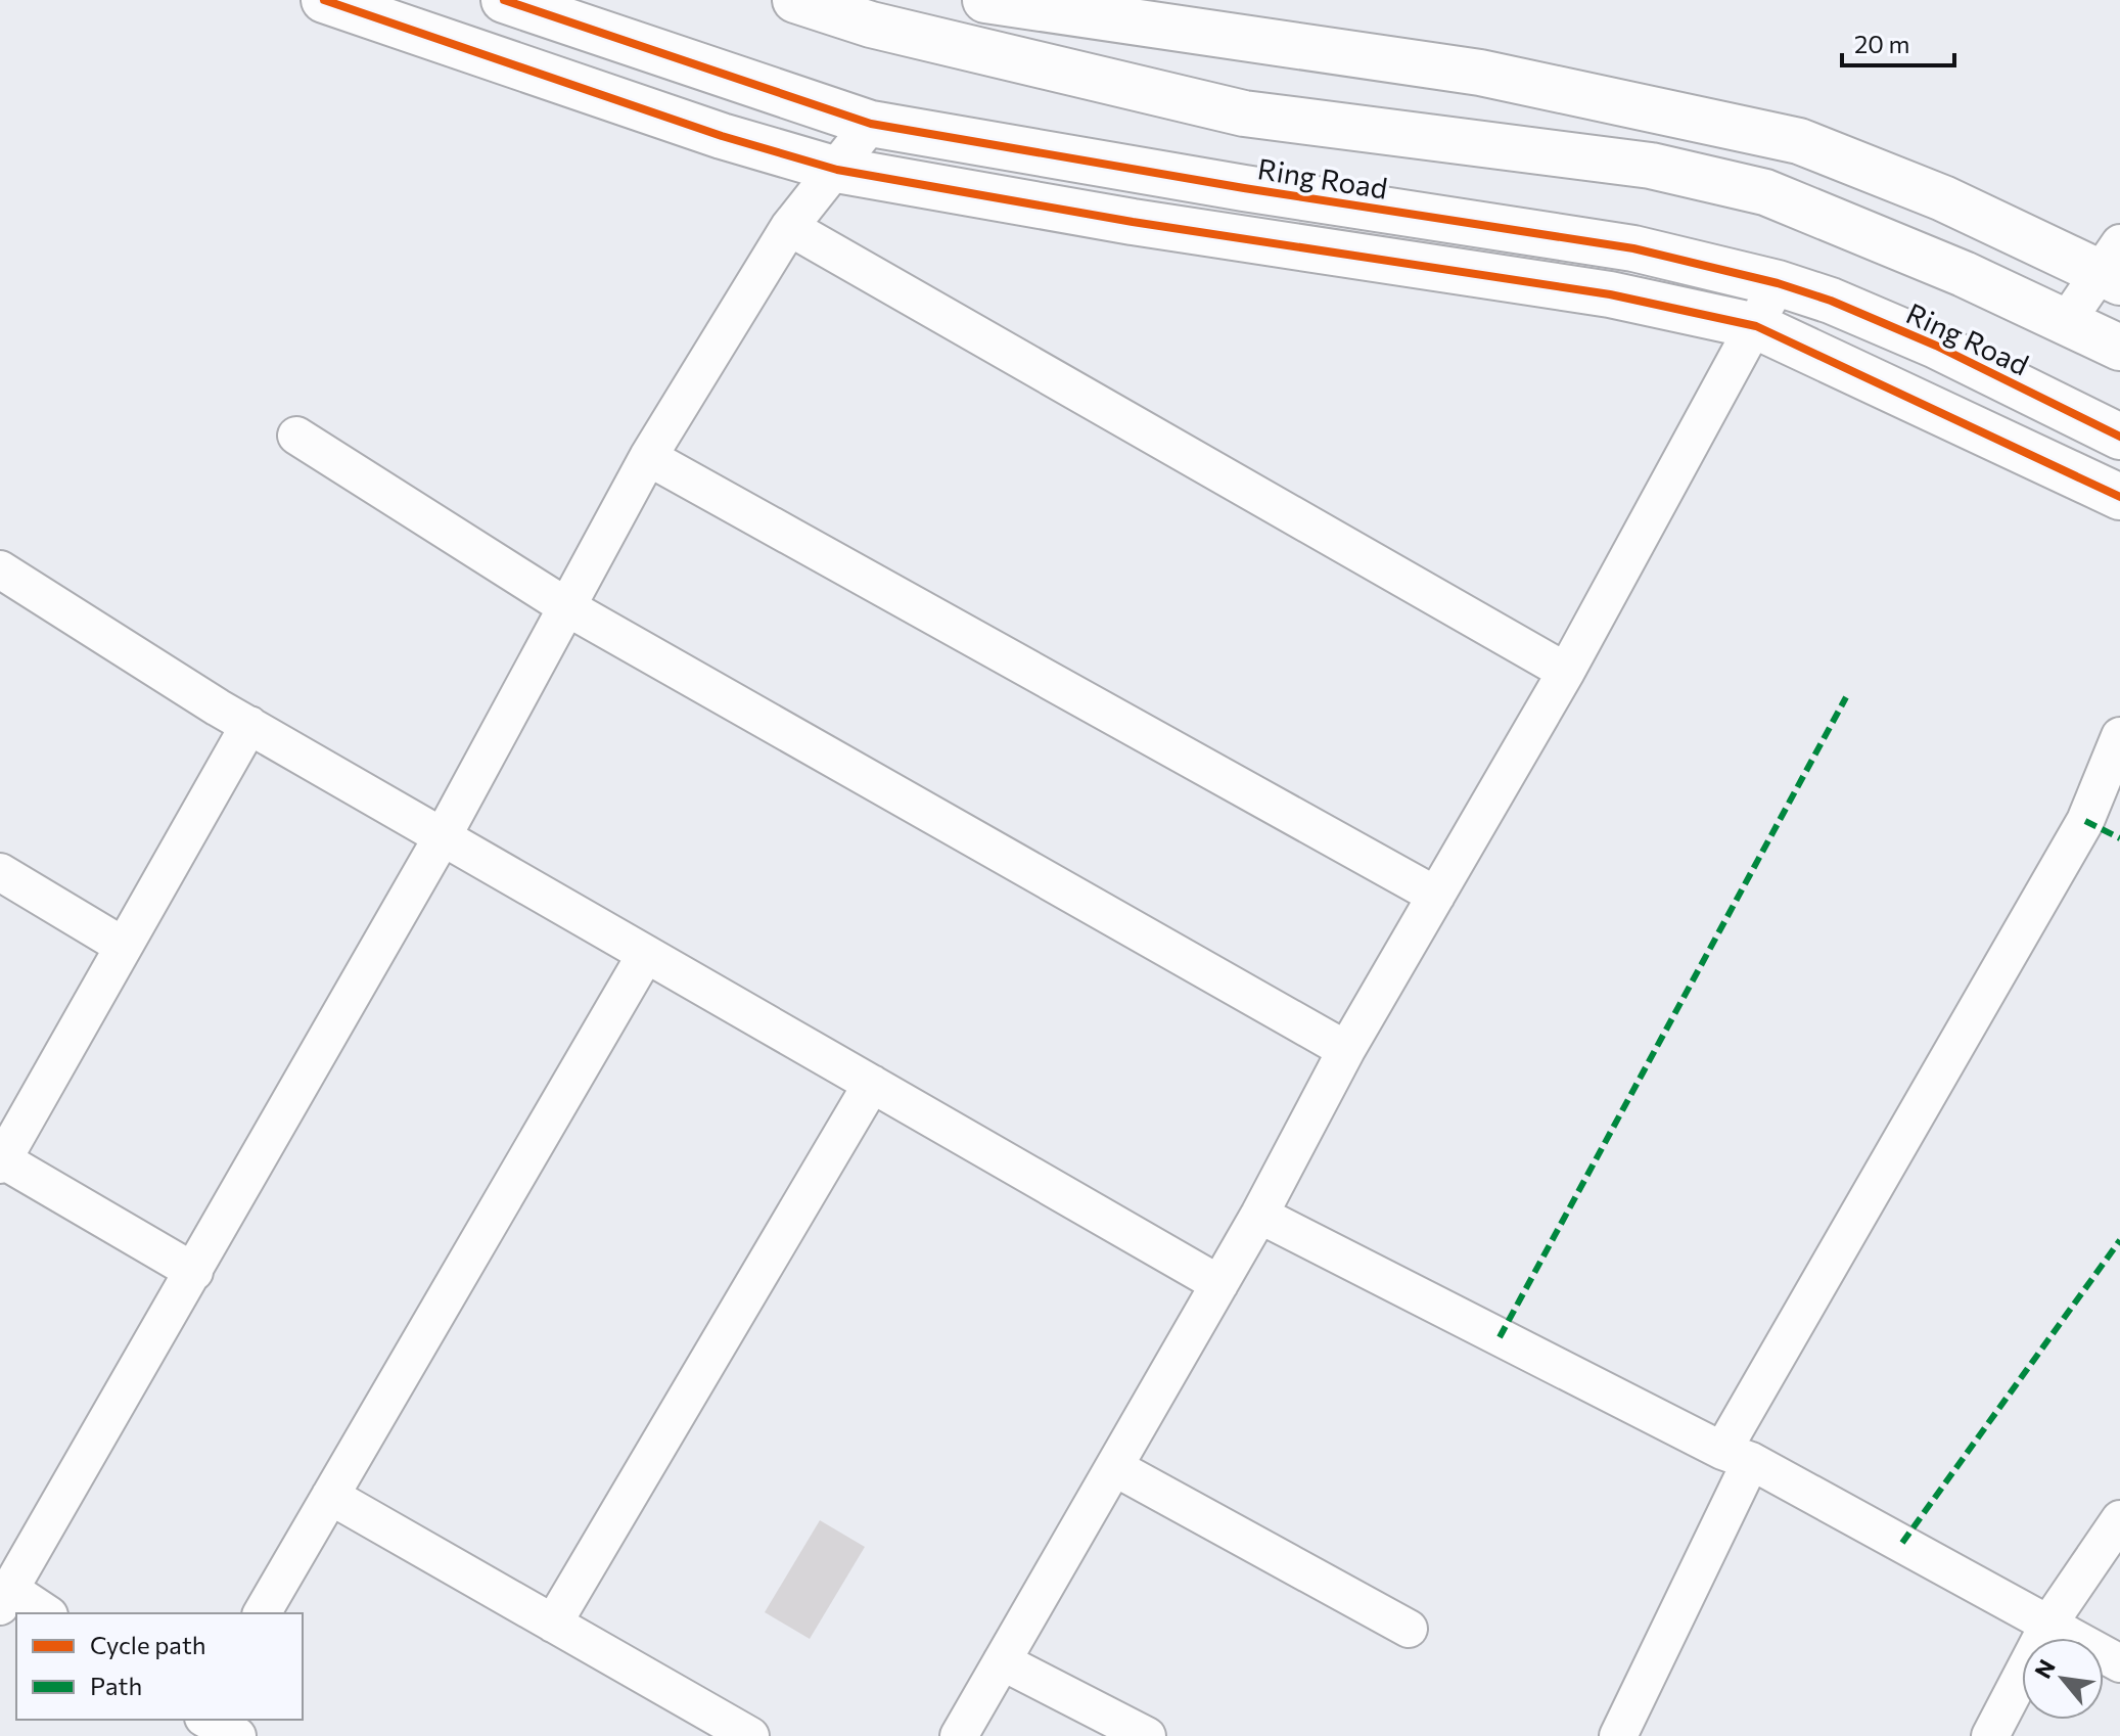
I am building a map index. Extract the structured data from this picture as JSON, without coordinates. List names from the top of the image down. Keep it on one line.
{"streets":{"main road":["Ring Road"]},"legend":["Cycle path","Path"],"scale_bar":"20 m","north":"top left"}
